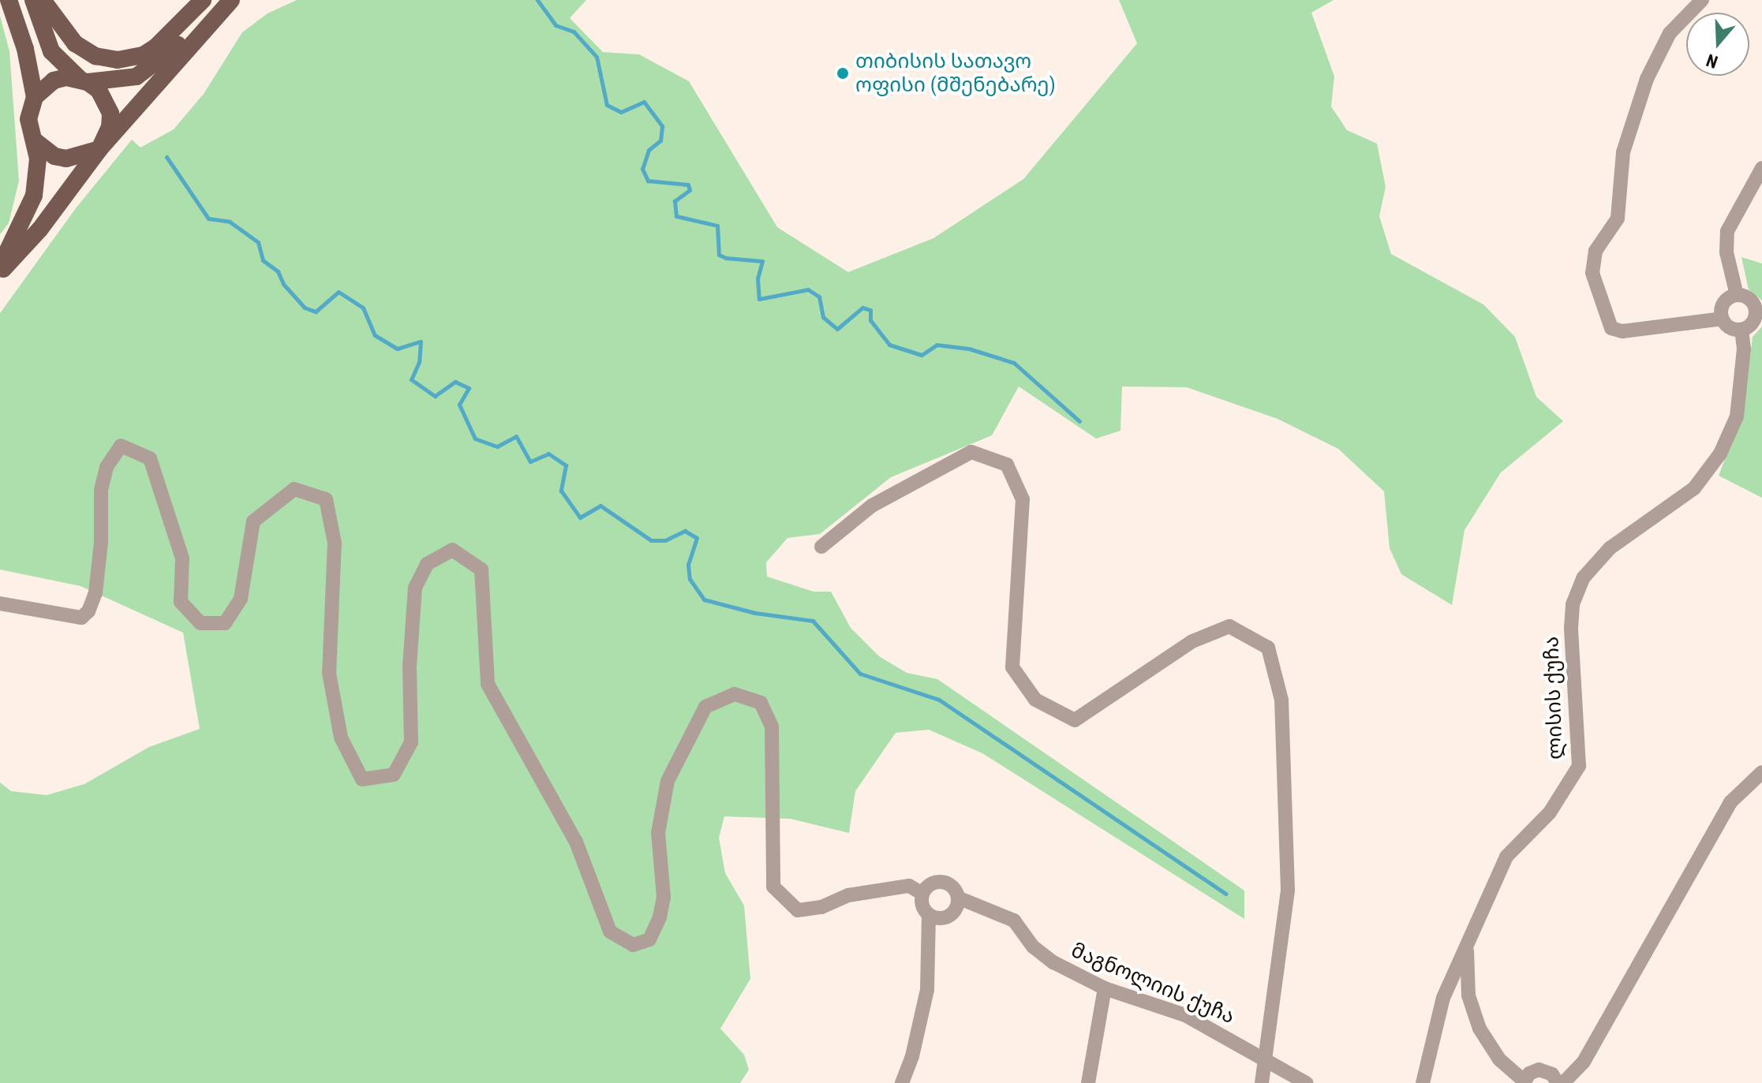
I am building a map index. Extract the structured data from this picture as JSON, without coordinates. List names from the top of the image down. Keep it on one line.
{"streets":{"street":["ლისის ქუჩა","მაგნოლიის ქუჩა"]},"places":["თიბისის სათავო ოფისი (მშენებარე)"],"north":"bottom"}
